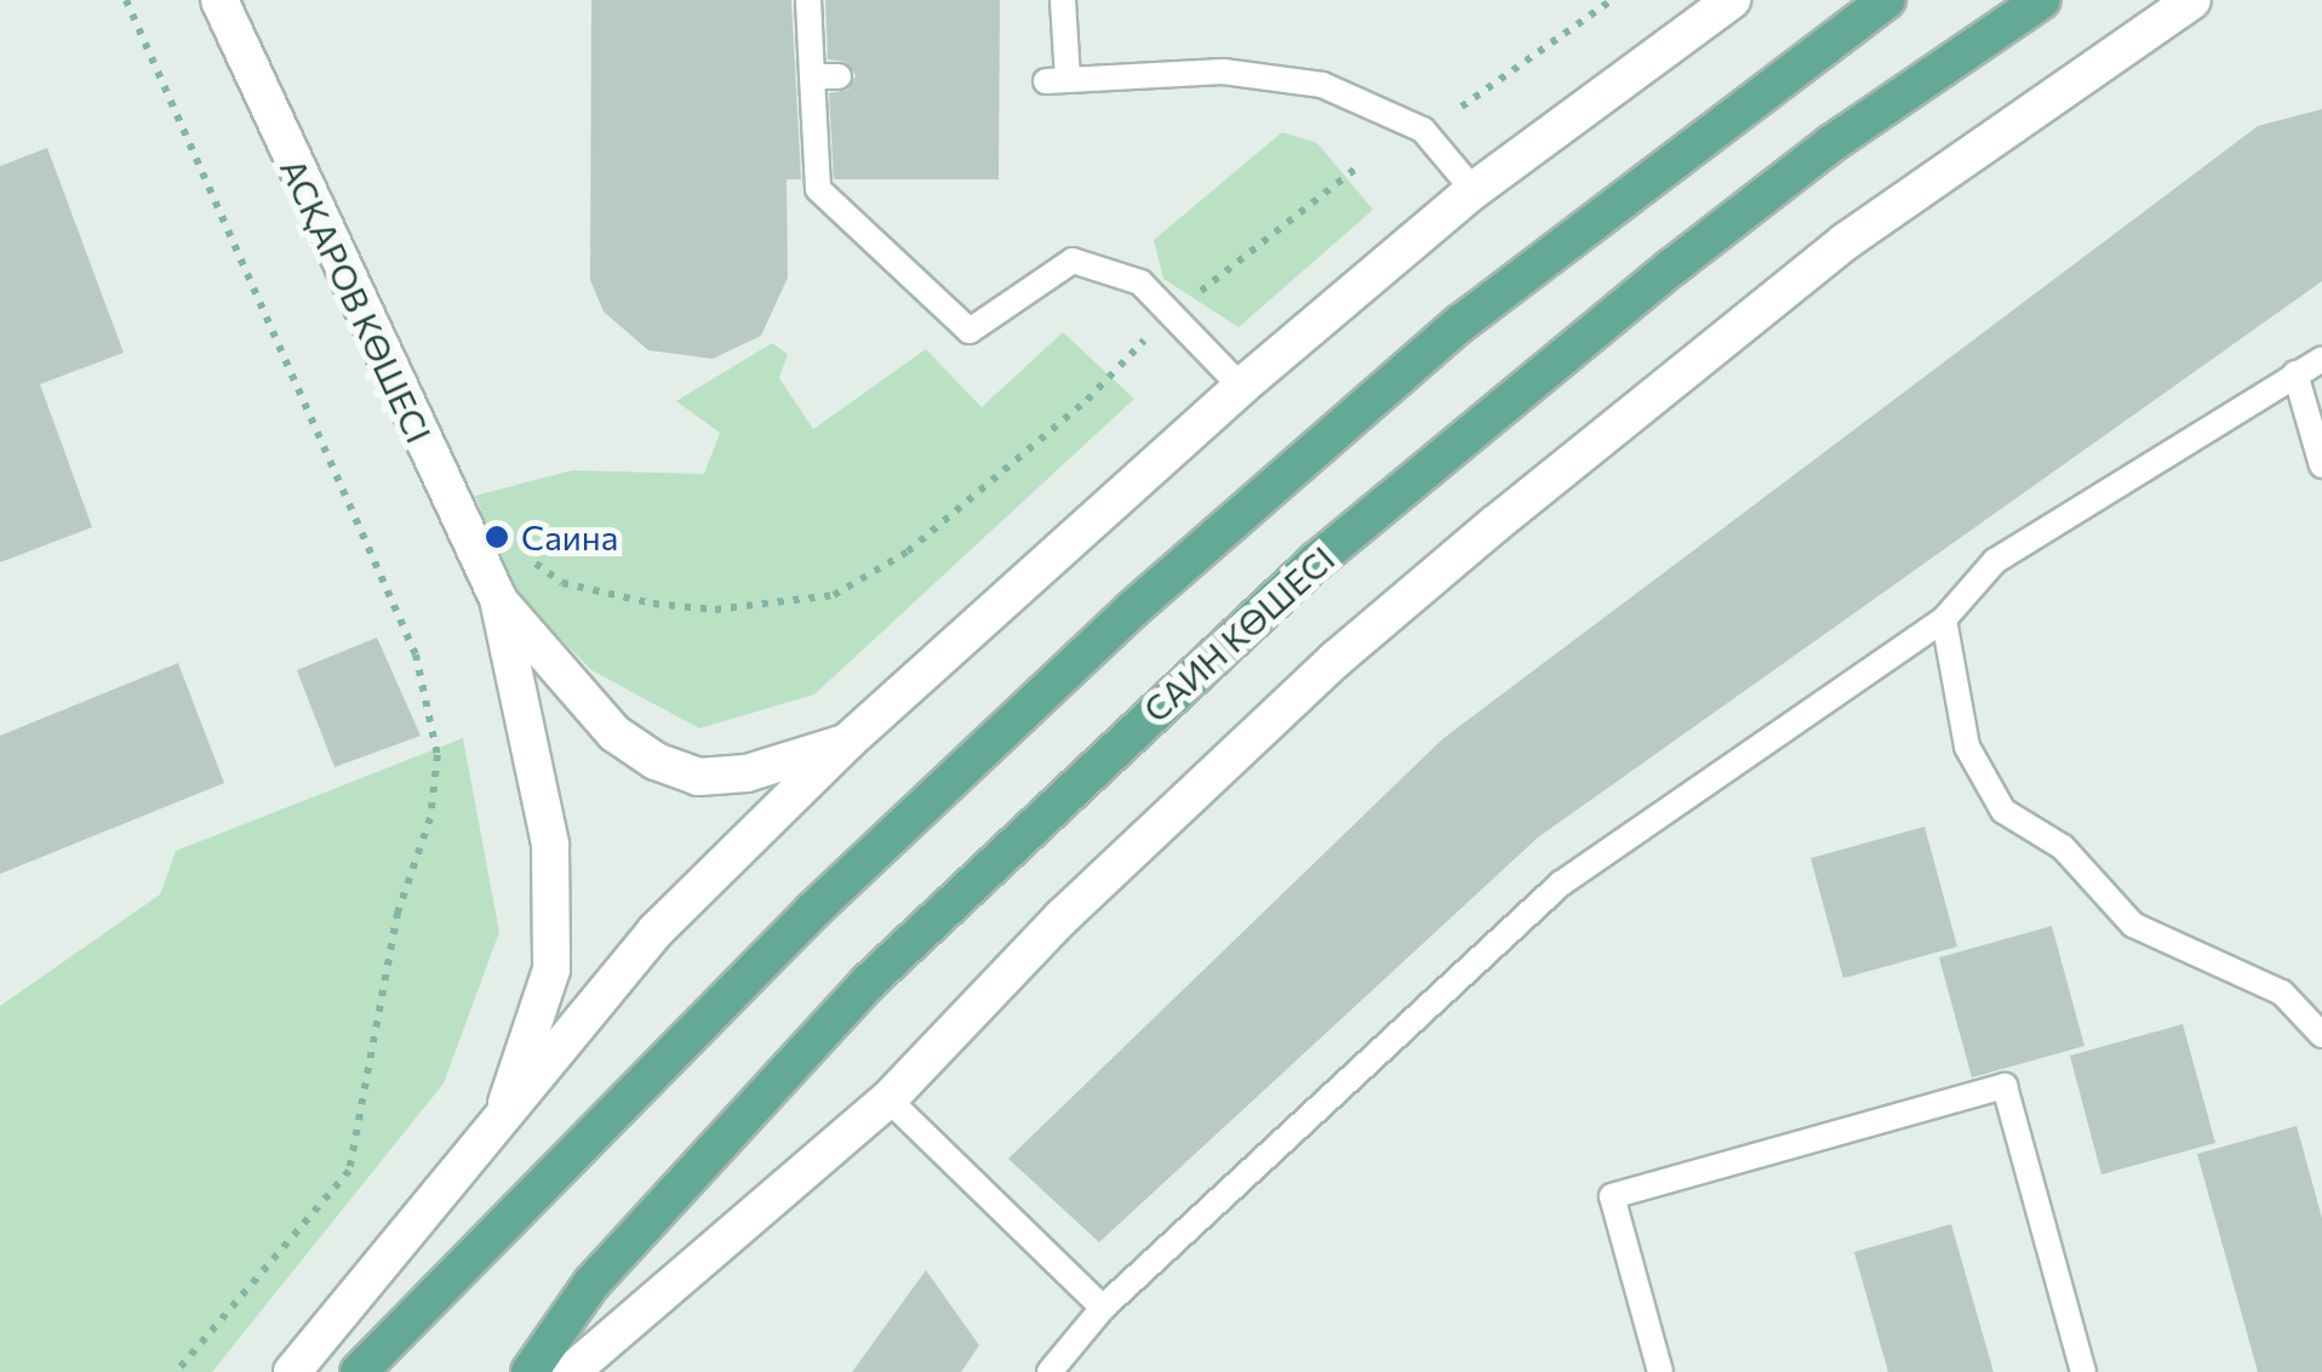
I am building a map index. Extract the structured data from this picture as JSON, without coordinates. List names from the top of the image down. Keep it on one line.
{"streets":{"main road":["САИН КӨШЕСІ"],"street":["АСҚАРОВ КӨШЕСІ"]},"places":["Саина"]}
